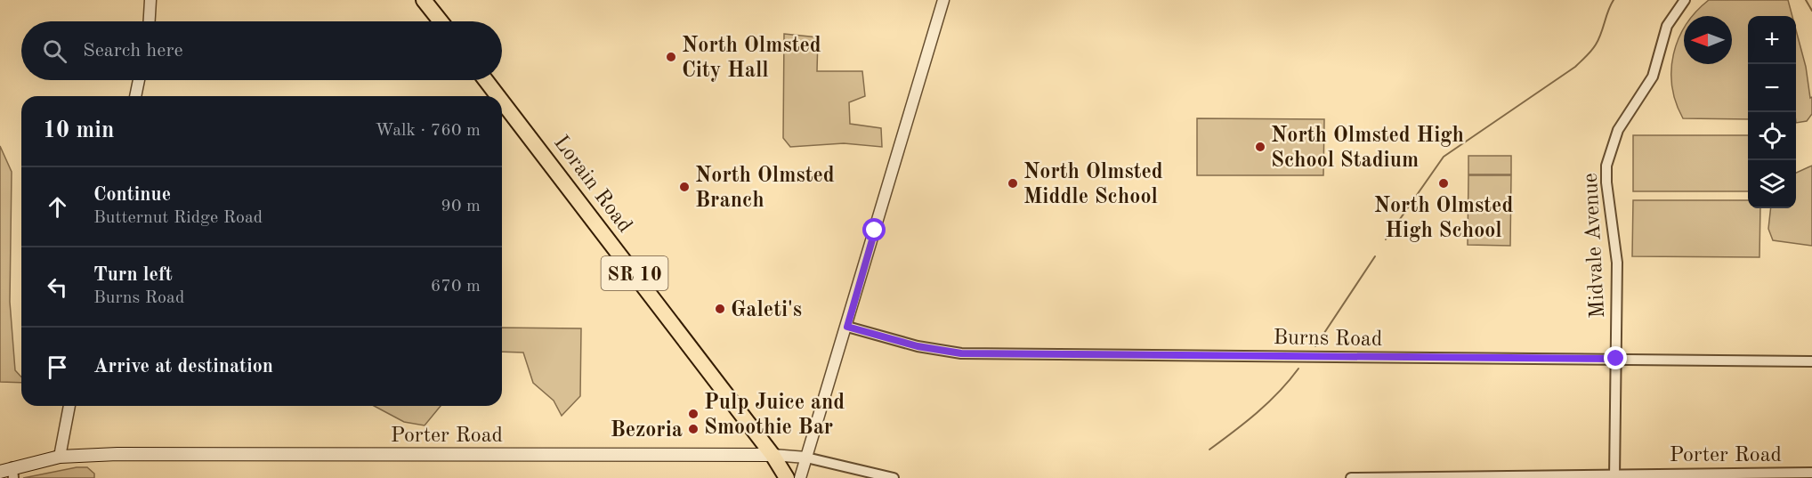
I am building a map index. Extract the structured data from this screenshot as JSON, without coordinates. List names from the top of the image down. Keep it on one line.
{"streets":{"main road":["Lorain Road","SR 10","Porter Road"],"street":["Midvale Avenue","Burns Road"]},"crossings":[["Lorain Road","Porter Road"],["Midvale Avenue","Burns Road"],["Midvale Avenue","Porter Road"]],"places":["North Olmsted City Hall","North Olmsted High School Stadium","North Olmsted Middle School","North Olmsted High School","North Olmsted Branch","Galeti's","Pulp Juice and Smoothie Bar","Bezoria"],"north":"left","page":{"map_buttons":["+","−"],"search":"Search here","heading":["10 min","Walk · 760 m"],"list":[["Continue","Butternut Ridge Road","90 m"],["Turn left","Burns Road","670 m"],"Arrive at destination"]}}
